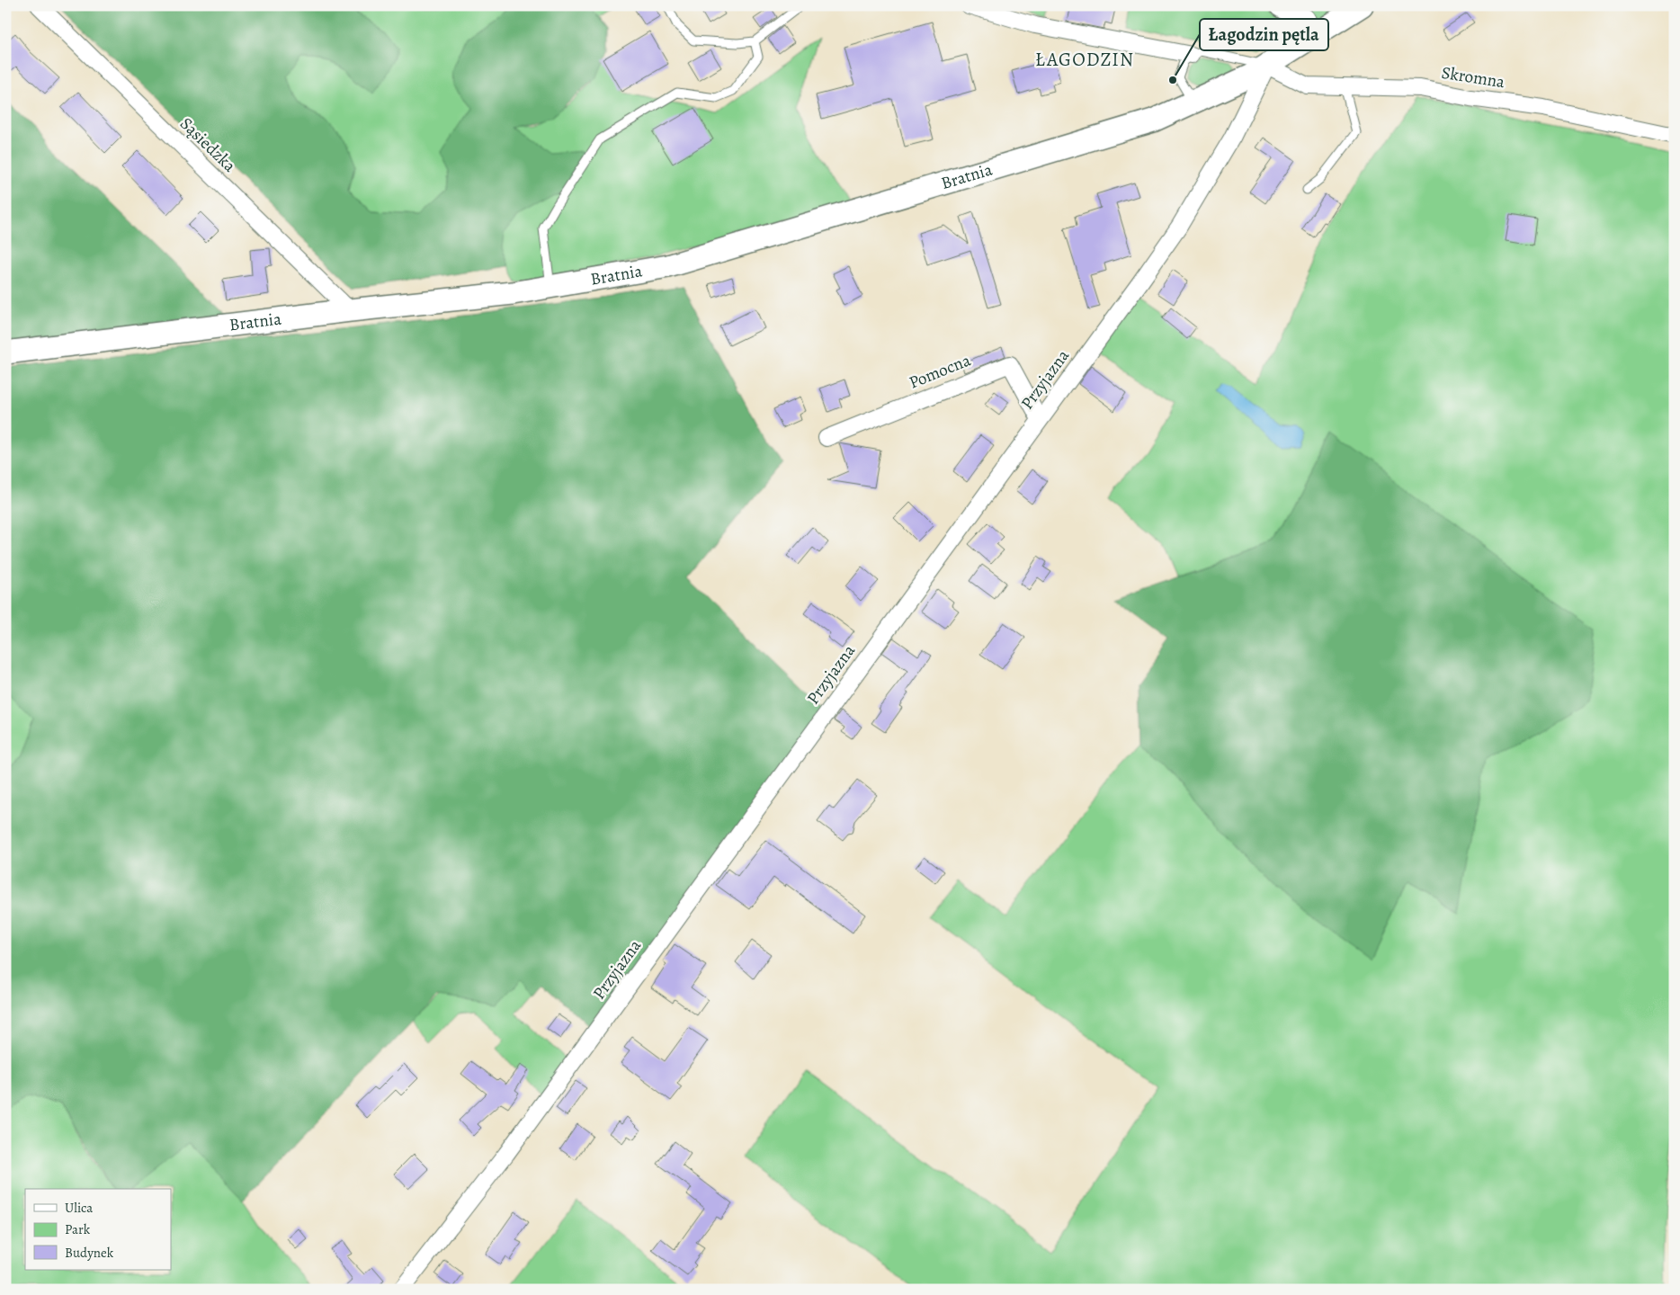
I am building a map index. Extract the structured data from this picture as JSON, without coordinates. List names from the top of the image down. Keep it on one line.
{"streets":{"street":["Skromna","Sąsiedzka","Bratnia","Pomocna","Przyjazna"]},"crossings":[["Skromna","Bratnia"],["Skromna","Przyjazna"],["Sąsiedzka","Bratnia"],["Bratnia","Przyjazna"],["Pomocna","Przyjazna"]],"districts":["ŁAGODZIN"],"places":["Łagodzin pętla"],"legend":["Ulica","Park","Budynek"]}
